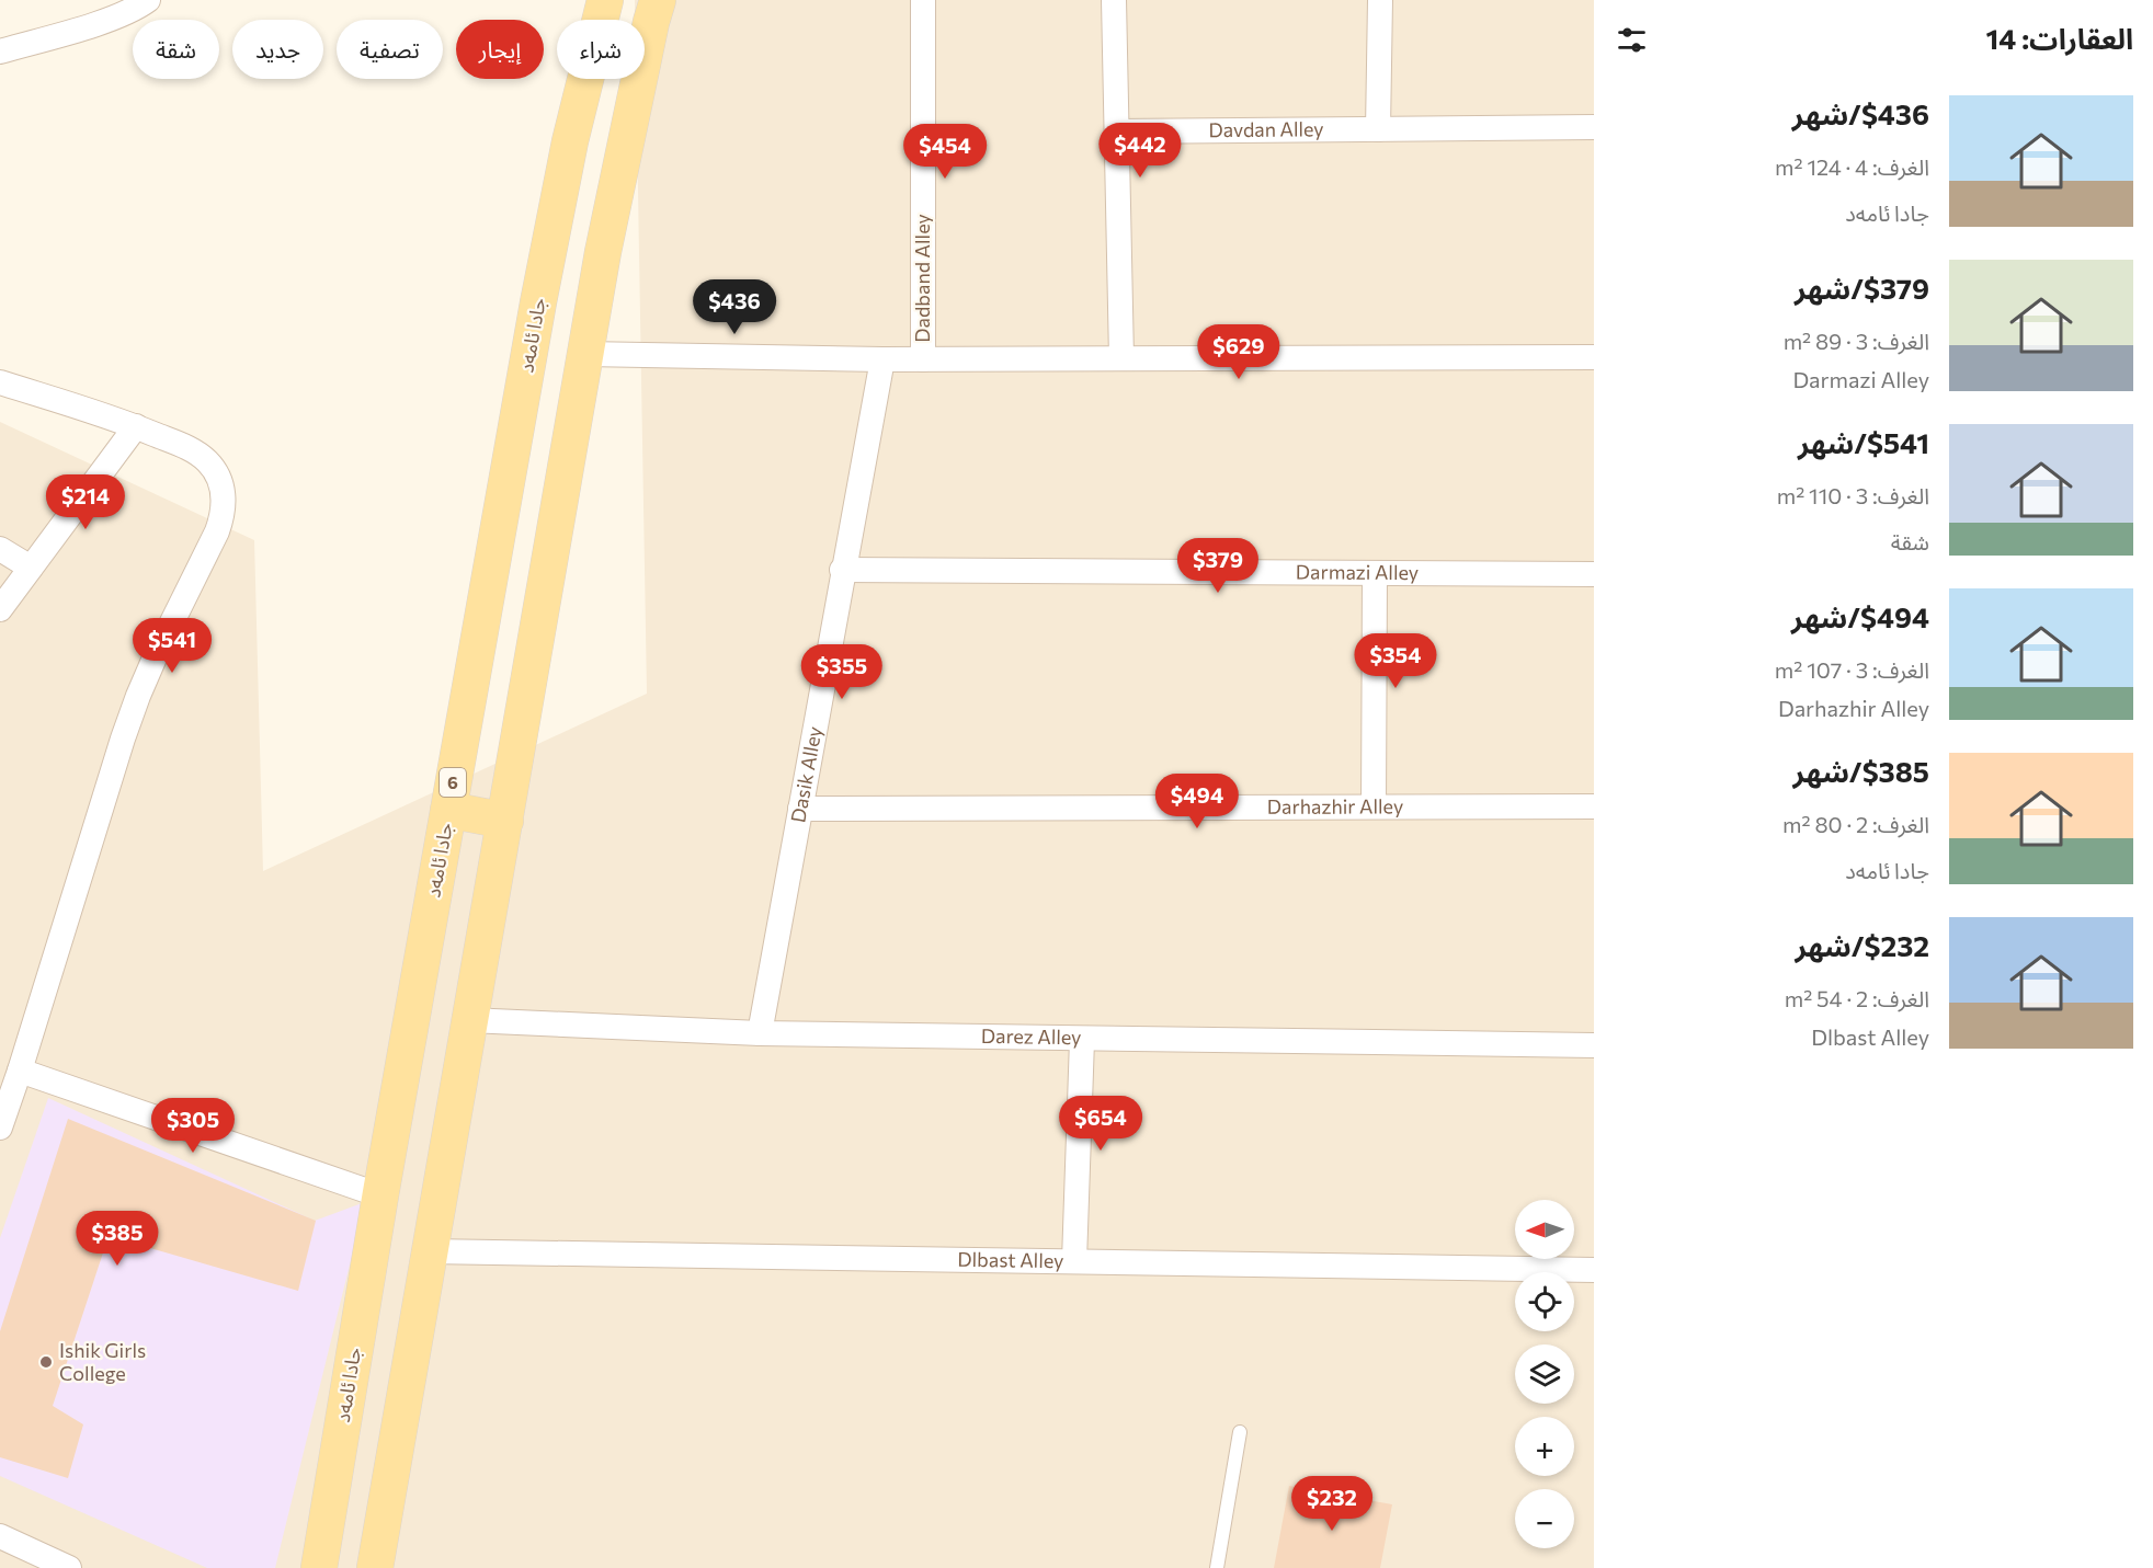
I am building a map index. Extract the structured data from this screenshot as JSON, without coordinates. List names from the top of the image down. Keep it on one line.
{"streets":{"main road":["جادا ئامەد","6"],"street":["Davdan Alley","Dadband Alley","Darmazi Alley","Dasik Alley","Darhazhir Alley","Darez Alley","Dlbast Alley"]},"crossings":[["Darmazi Alley","Dasik Alley"],["Dasik Alley","Darhazhir Alley"],["Dasik Alley","Darez Alley"]],"places":["Ishik Girls College"],"north":"left","page":{"heading":"العقارات: 14","chip":["شراء","إيجار","تصفية","جديد","شقة"],"list":[{"name":"$436/شهر","note":"الغرف: 4 · 124 m² · جادا ئامەد"},{"name":"$379/شهر","note":"الغرف: 3 · 89 m² · Darmazi Alley"},{"name":"$541/شهر","note":"الغرف: 3 · 110 m² · شقة"},{"name":"$494/شهر","note":"الغرف: 3 · 107 m² · Darhazhir Alley"},{"name":"$385/شهر","note":"الغرف: 2 · 80 m² · جادا ئامەد"},{"name":"$232/شهر","note":"الغرف: 2 · 54 m² · Dlbast Alley"}],"price":["$442","$454","$436","$629","$214","$379","$541","$354","$355","$494","$654","$305","$385","$232"],"map_buttons":["+","−"]}}
